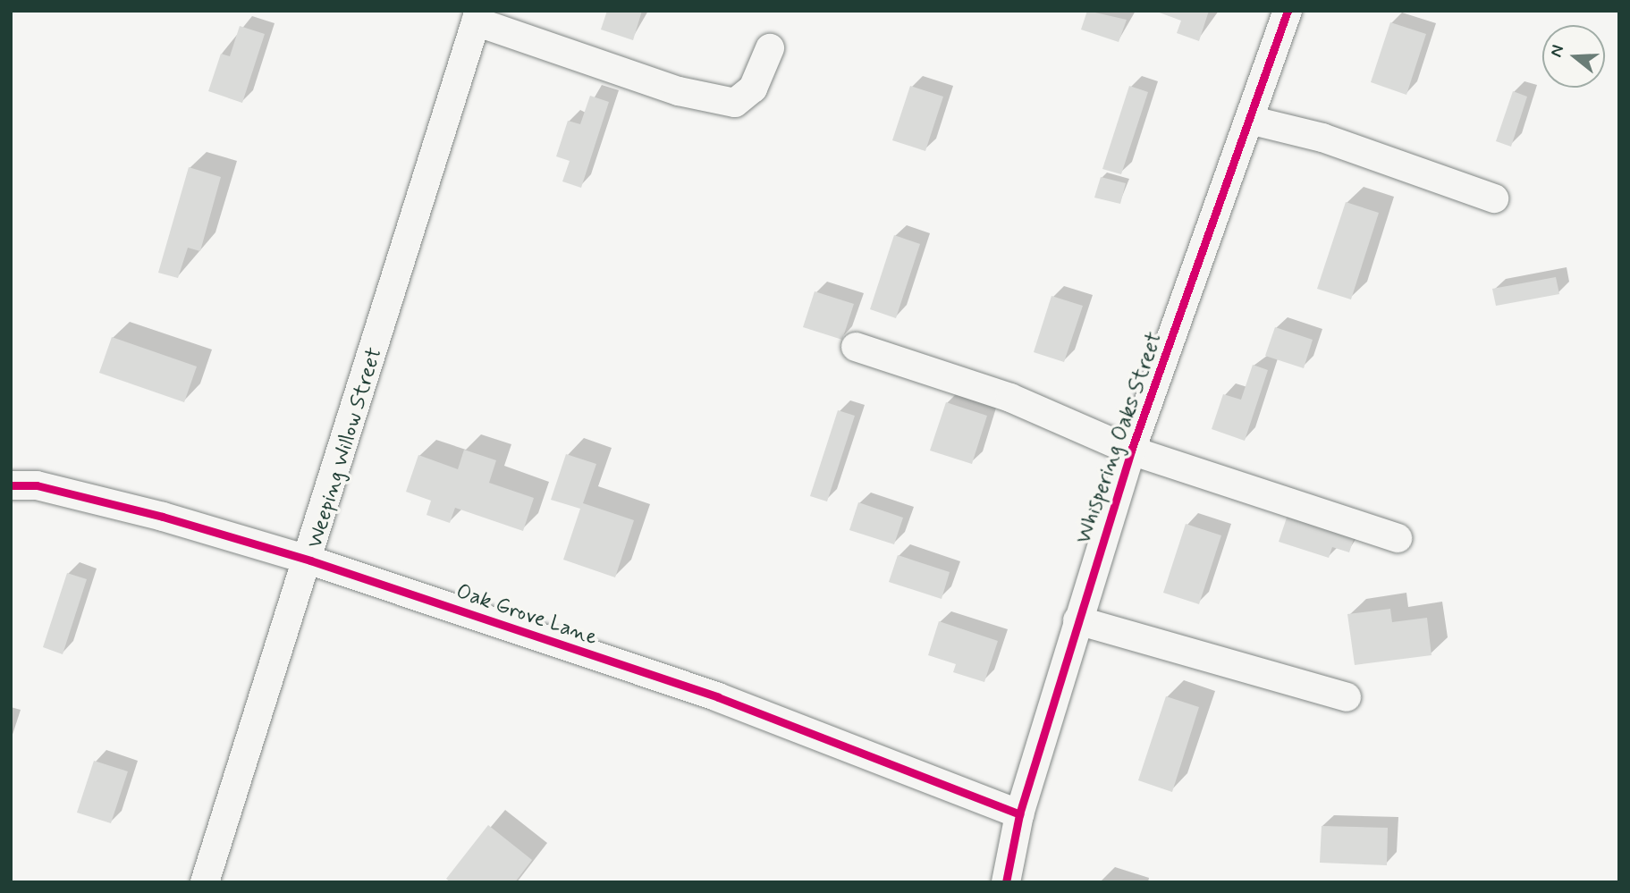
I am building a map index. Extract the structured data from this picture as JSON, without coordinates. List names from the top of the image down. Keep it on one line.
{"streets":{"street":["Whispering Oaks Street","Weeping Willow Street","Oak Grove Lane"]},"crossings":[["Whispering Oaks Street","Oak Grove Lane"],["Weeping Willow Street","Oak Grove Lane"]],"north":"left"}
